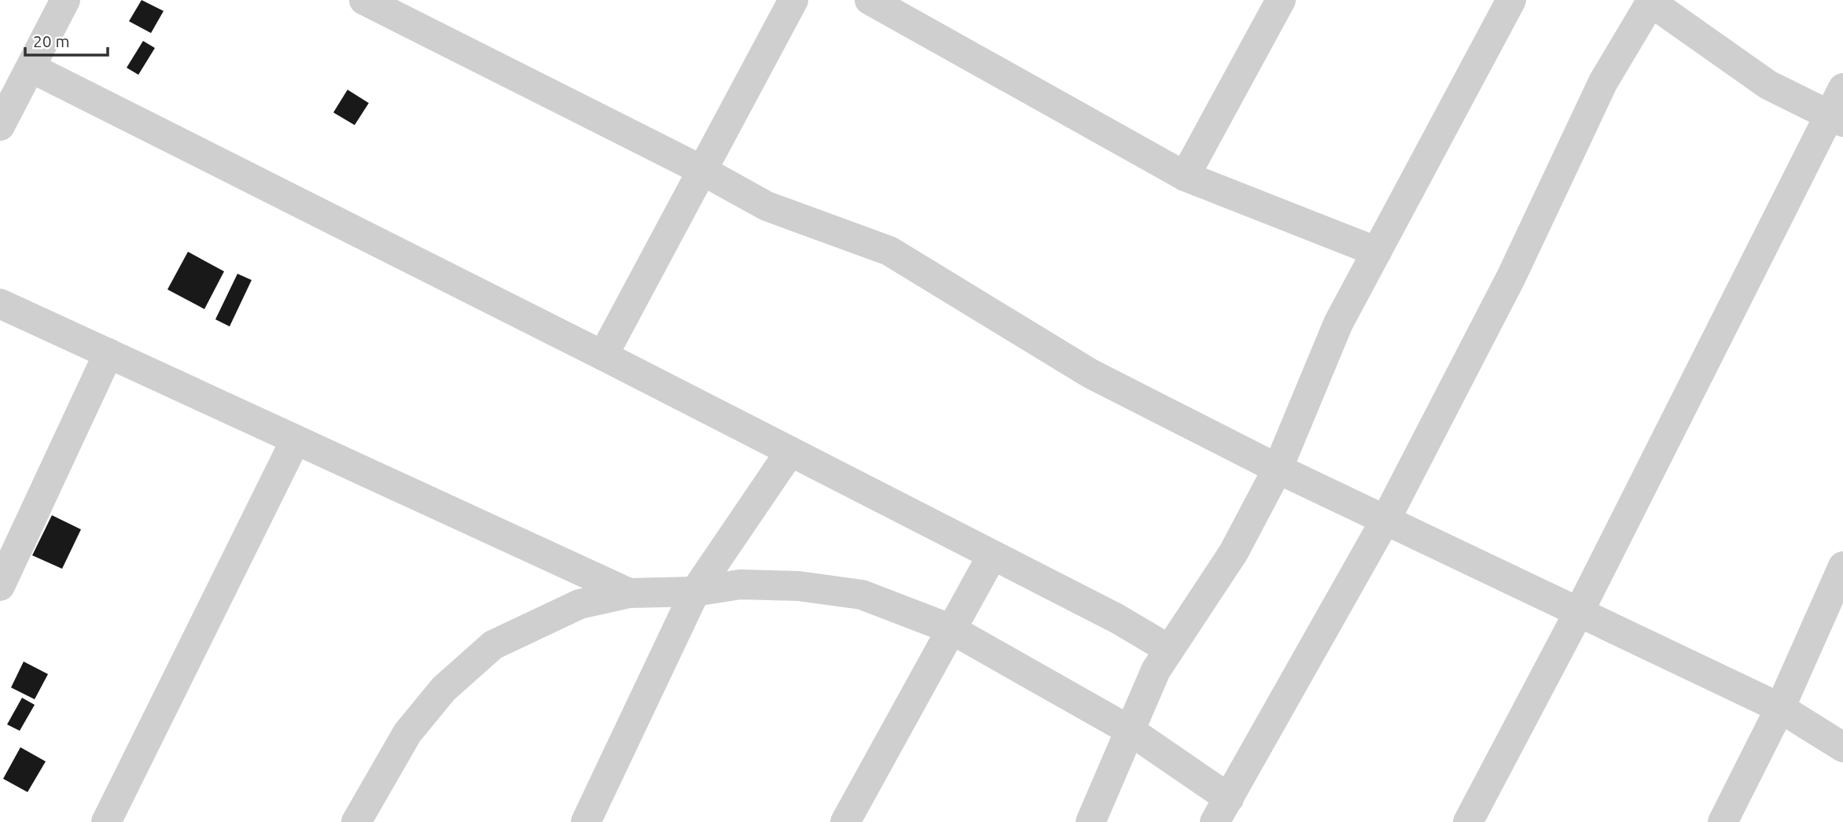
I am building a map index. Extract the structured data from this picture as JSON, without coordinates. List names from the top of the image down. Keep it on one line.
{"scale_bar":"20 m"}
